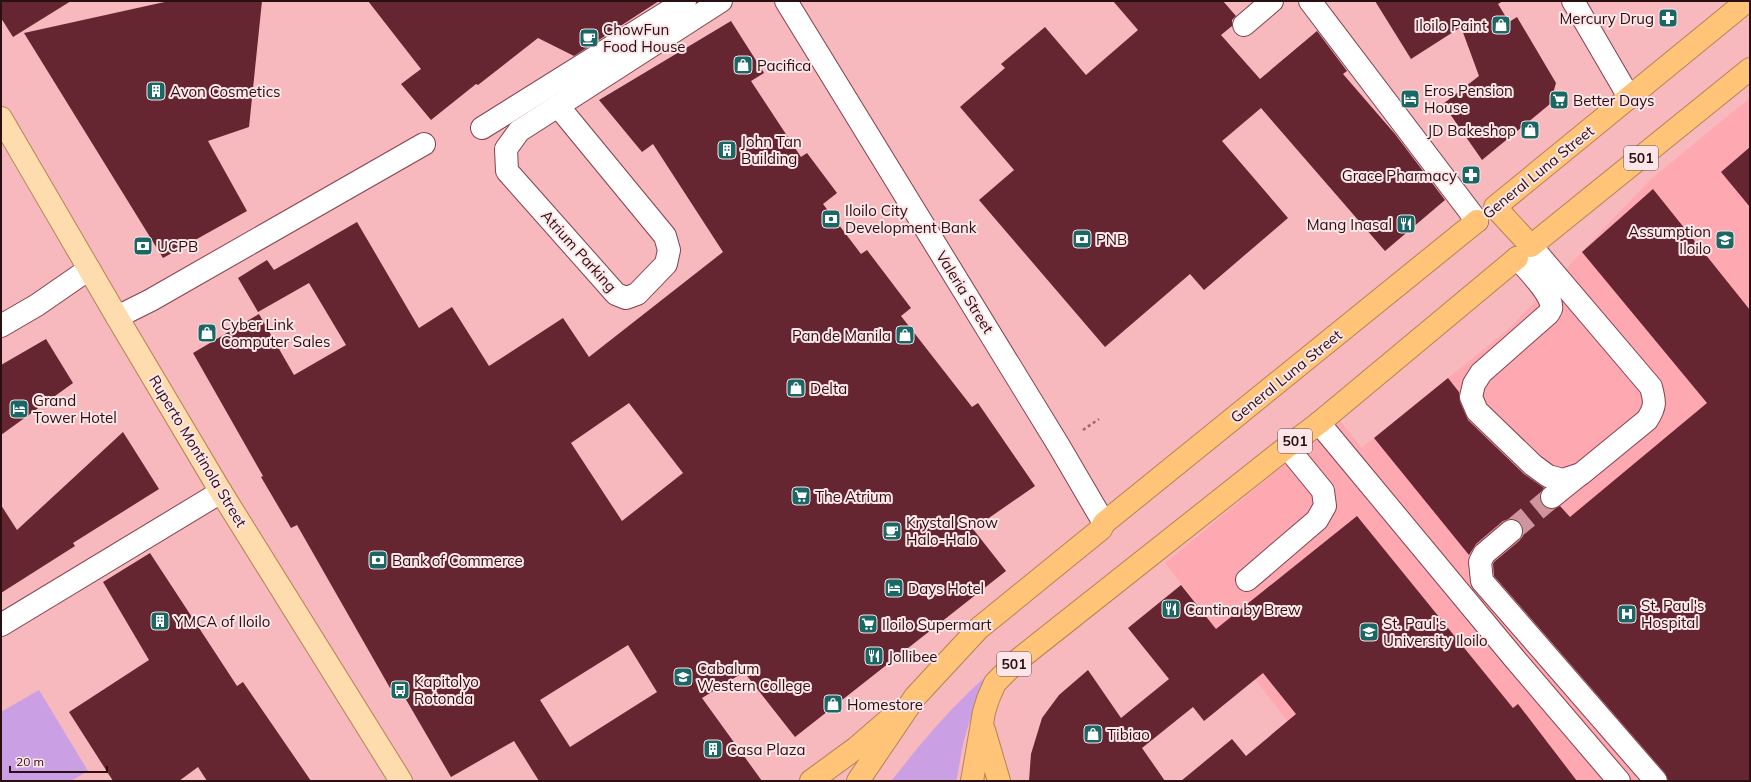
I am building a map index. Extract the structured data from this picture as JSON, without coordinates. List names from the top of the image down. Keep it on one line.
{"streets":{"highway":["501","General Luna Street"],"main road":["Ruperto Montinola Street"],"street":["Atrium Parking","Valeria Street"]},"crossings":[["General Luna Street","Valeria Street"]],"places":{"pharmacy":["Mercury Drug","Grace Pharmacy"],"shop":["Iloilo Paint","Pacifica","JD Bakeshop","Cyber Link Computer Sales","Pan de Manila","Delta","Homestore","Tibiao"],"cafe":["ChowFun Food House","Krystal Snow Halo-Halo"],"building":["Avon Cosmetics","John Tan Building","YMCA of Iloilo","Casa Plaza"],"hotel":["Eros Pension House","Grand Tower Hotel","Days Hotel"],"supermarket":["Better Days","The Atrium","Iloilo Supermart"],"bank":["Iloilo City Development Bank","PNB","UCPB","Bank of Commerce"],"restaurant":["Mang Inasal","Cantina by Brew","Jollibee"],"school or university":["Assumption Iloilo","St. Paul's University Iloilo","Cabalum Western College"],"hospital":["St. Paul's Hospital"],"bus stop":["Kapitolyo Rotonda"]},"scale_bar":"20 m"}
